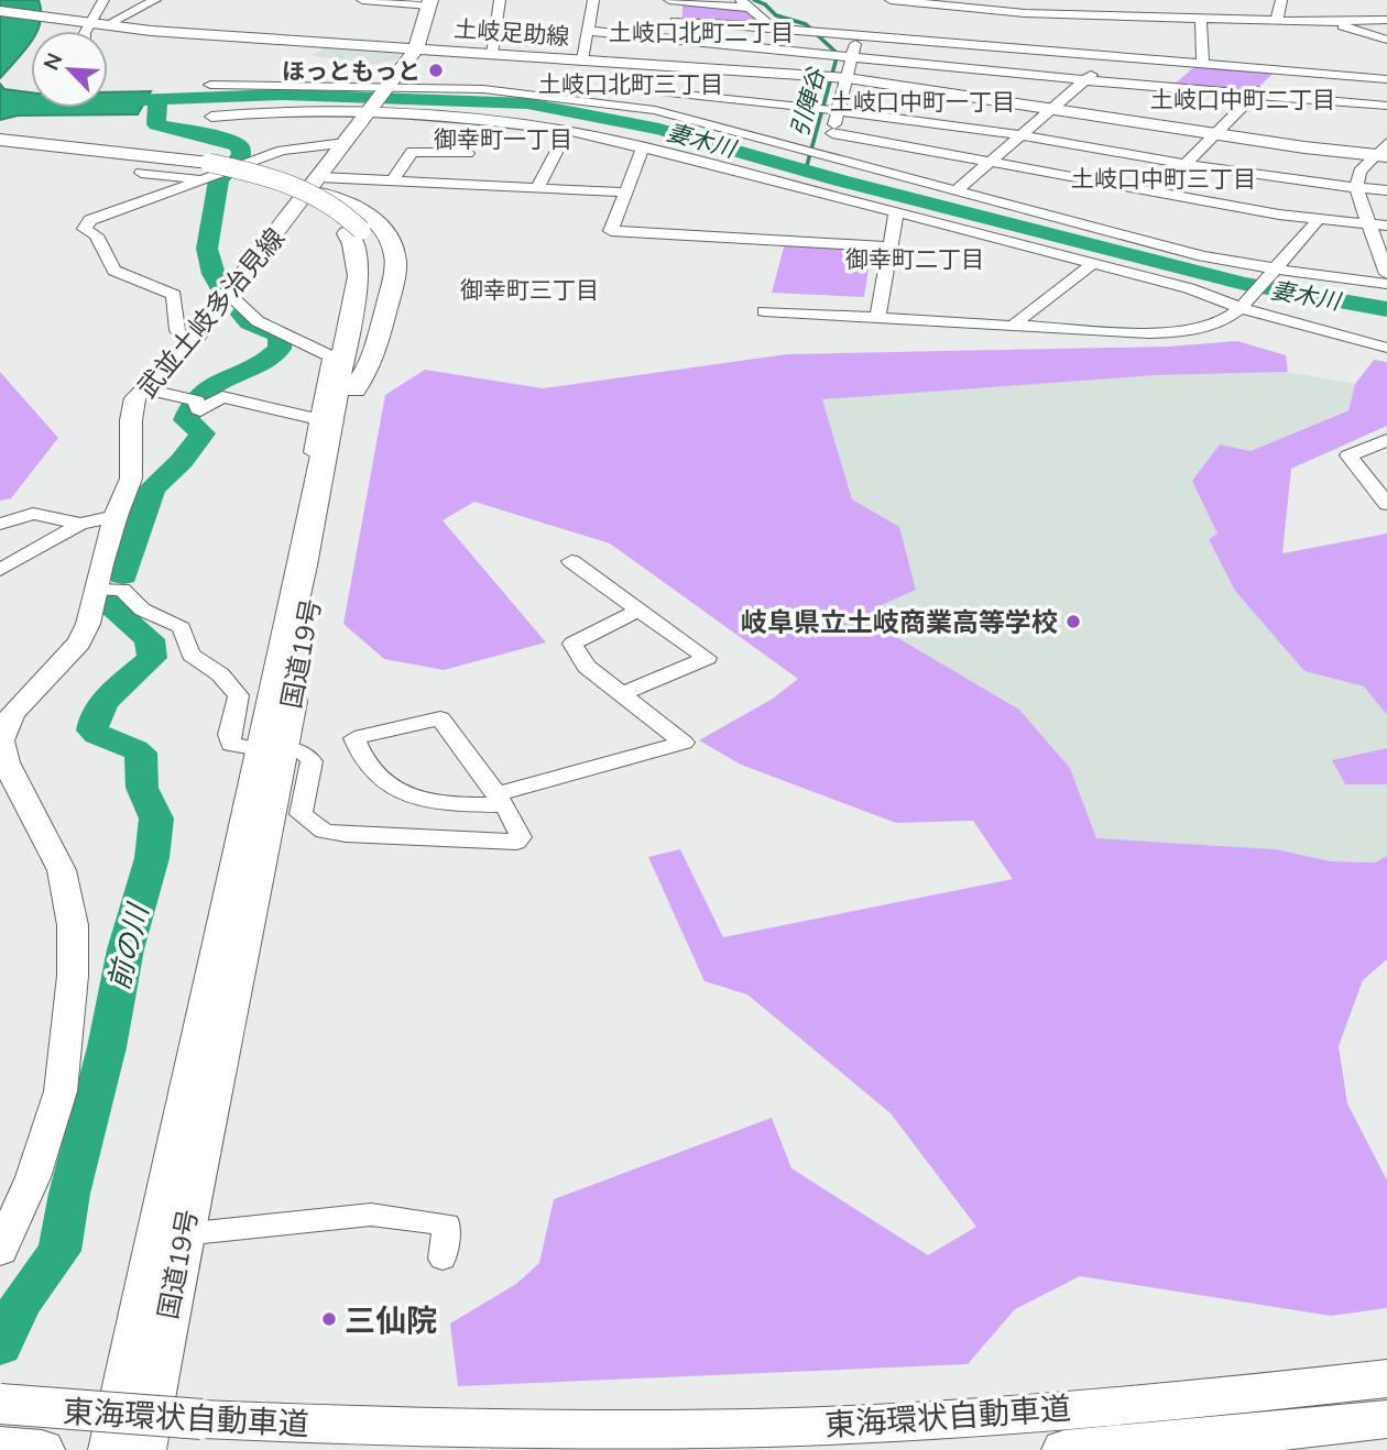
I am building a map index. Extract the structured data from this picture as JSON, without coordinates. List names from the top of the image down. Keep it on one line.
{"streets":{"highway":["国道19号","東海環状自動車道"],"main road":["土岐足助線","武並土岐多治見線"]},"crossings":[["土岐足助線","武並土岐多治見線"]],"districts":["土岐口北町二丁目","土岐口北町三丁目","土岐口中町二丁目","土岐口中町一丁目","御幸町一丁目","土岐口中町三丁目","御幸町二丁目","御幸町三丁目"],"water":["引陣谷","妻木川","前の川"],"places":["ほっともっと","岐阜県立土岐商業高等学校","三仙院"],"north":"top left"}
